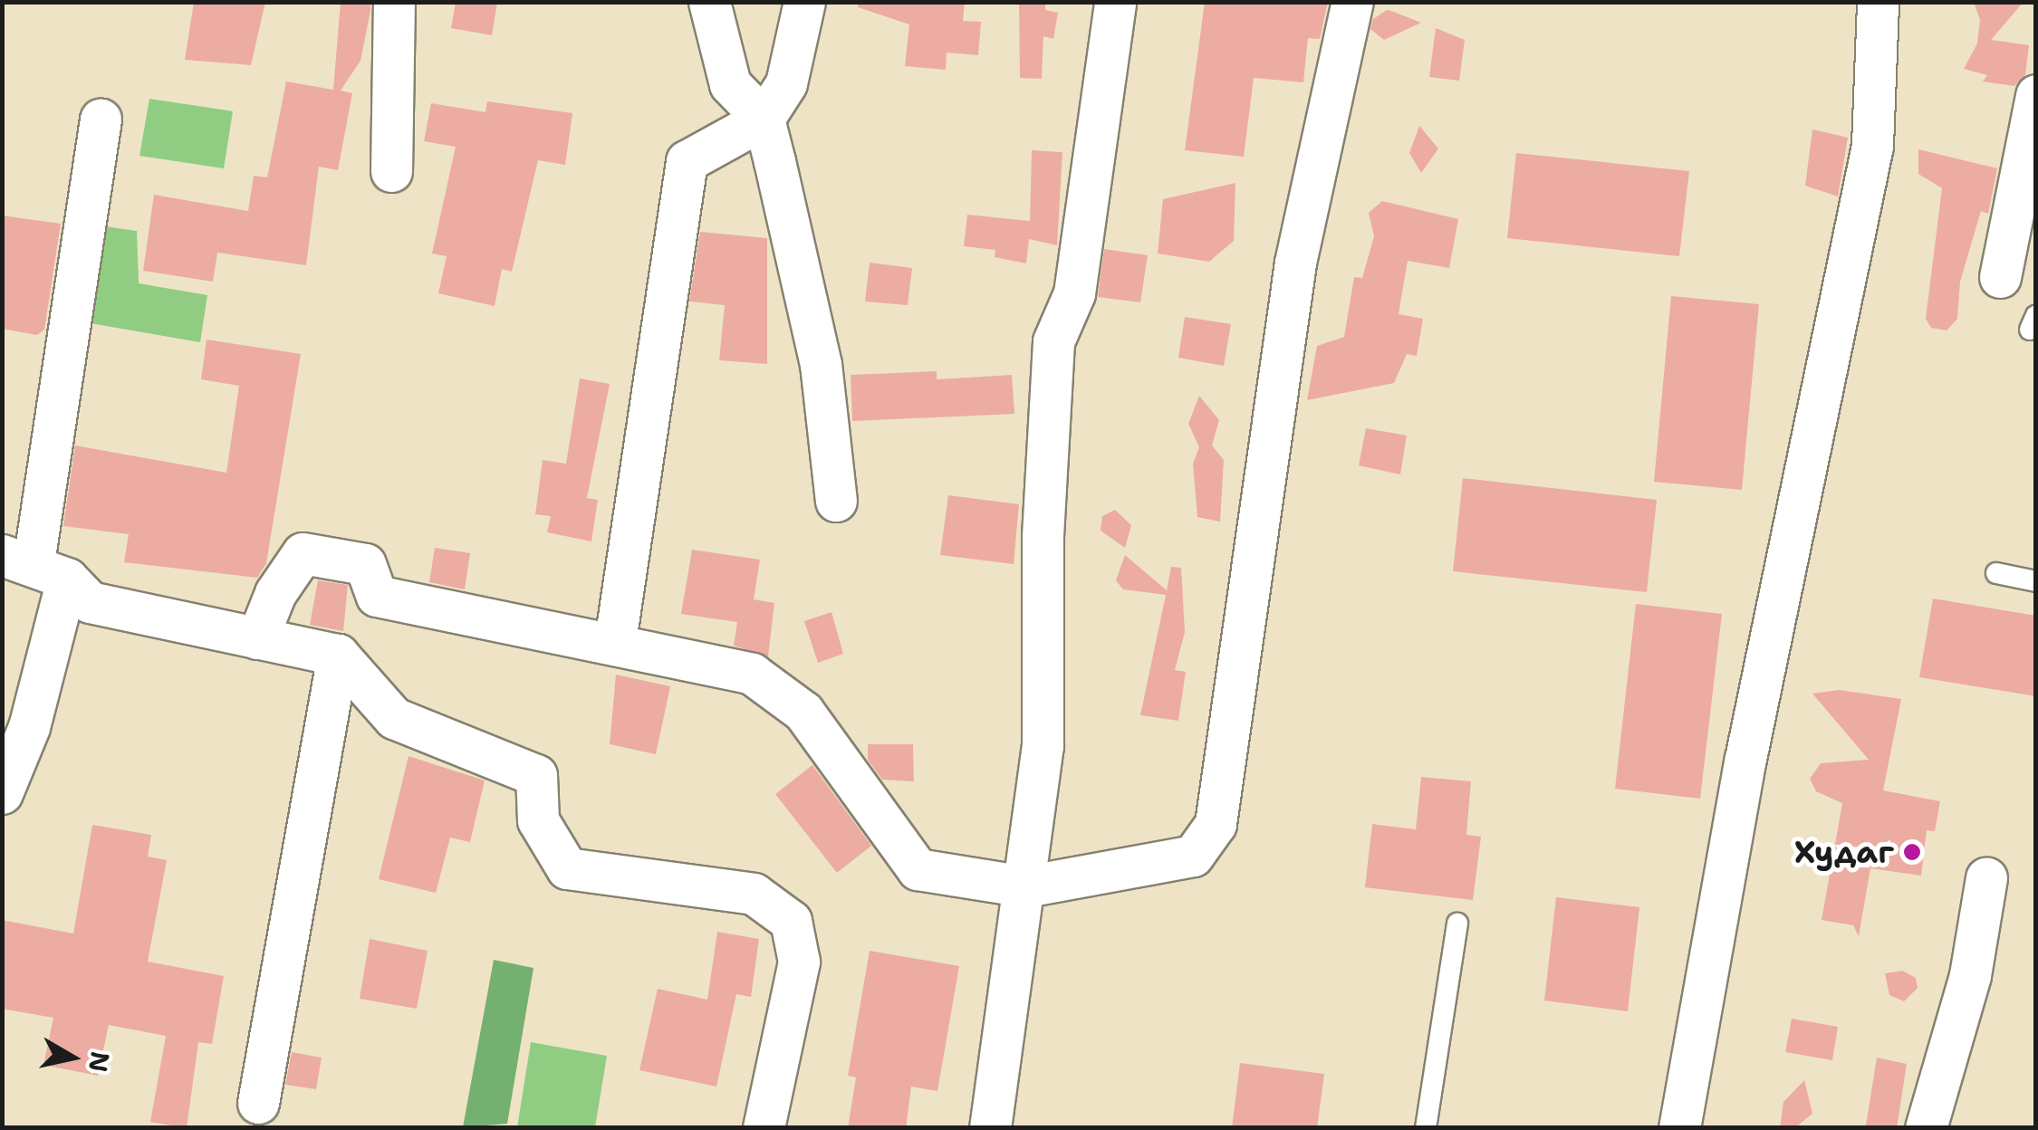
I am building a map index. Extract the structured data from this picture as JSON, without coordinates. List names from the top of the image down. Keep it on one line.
{"places":["Худаг"],"north":"right"}
